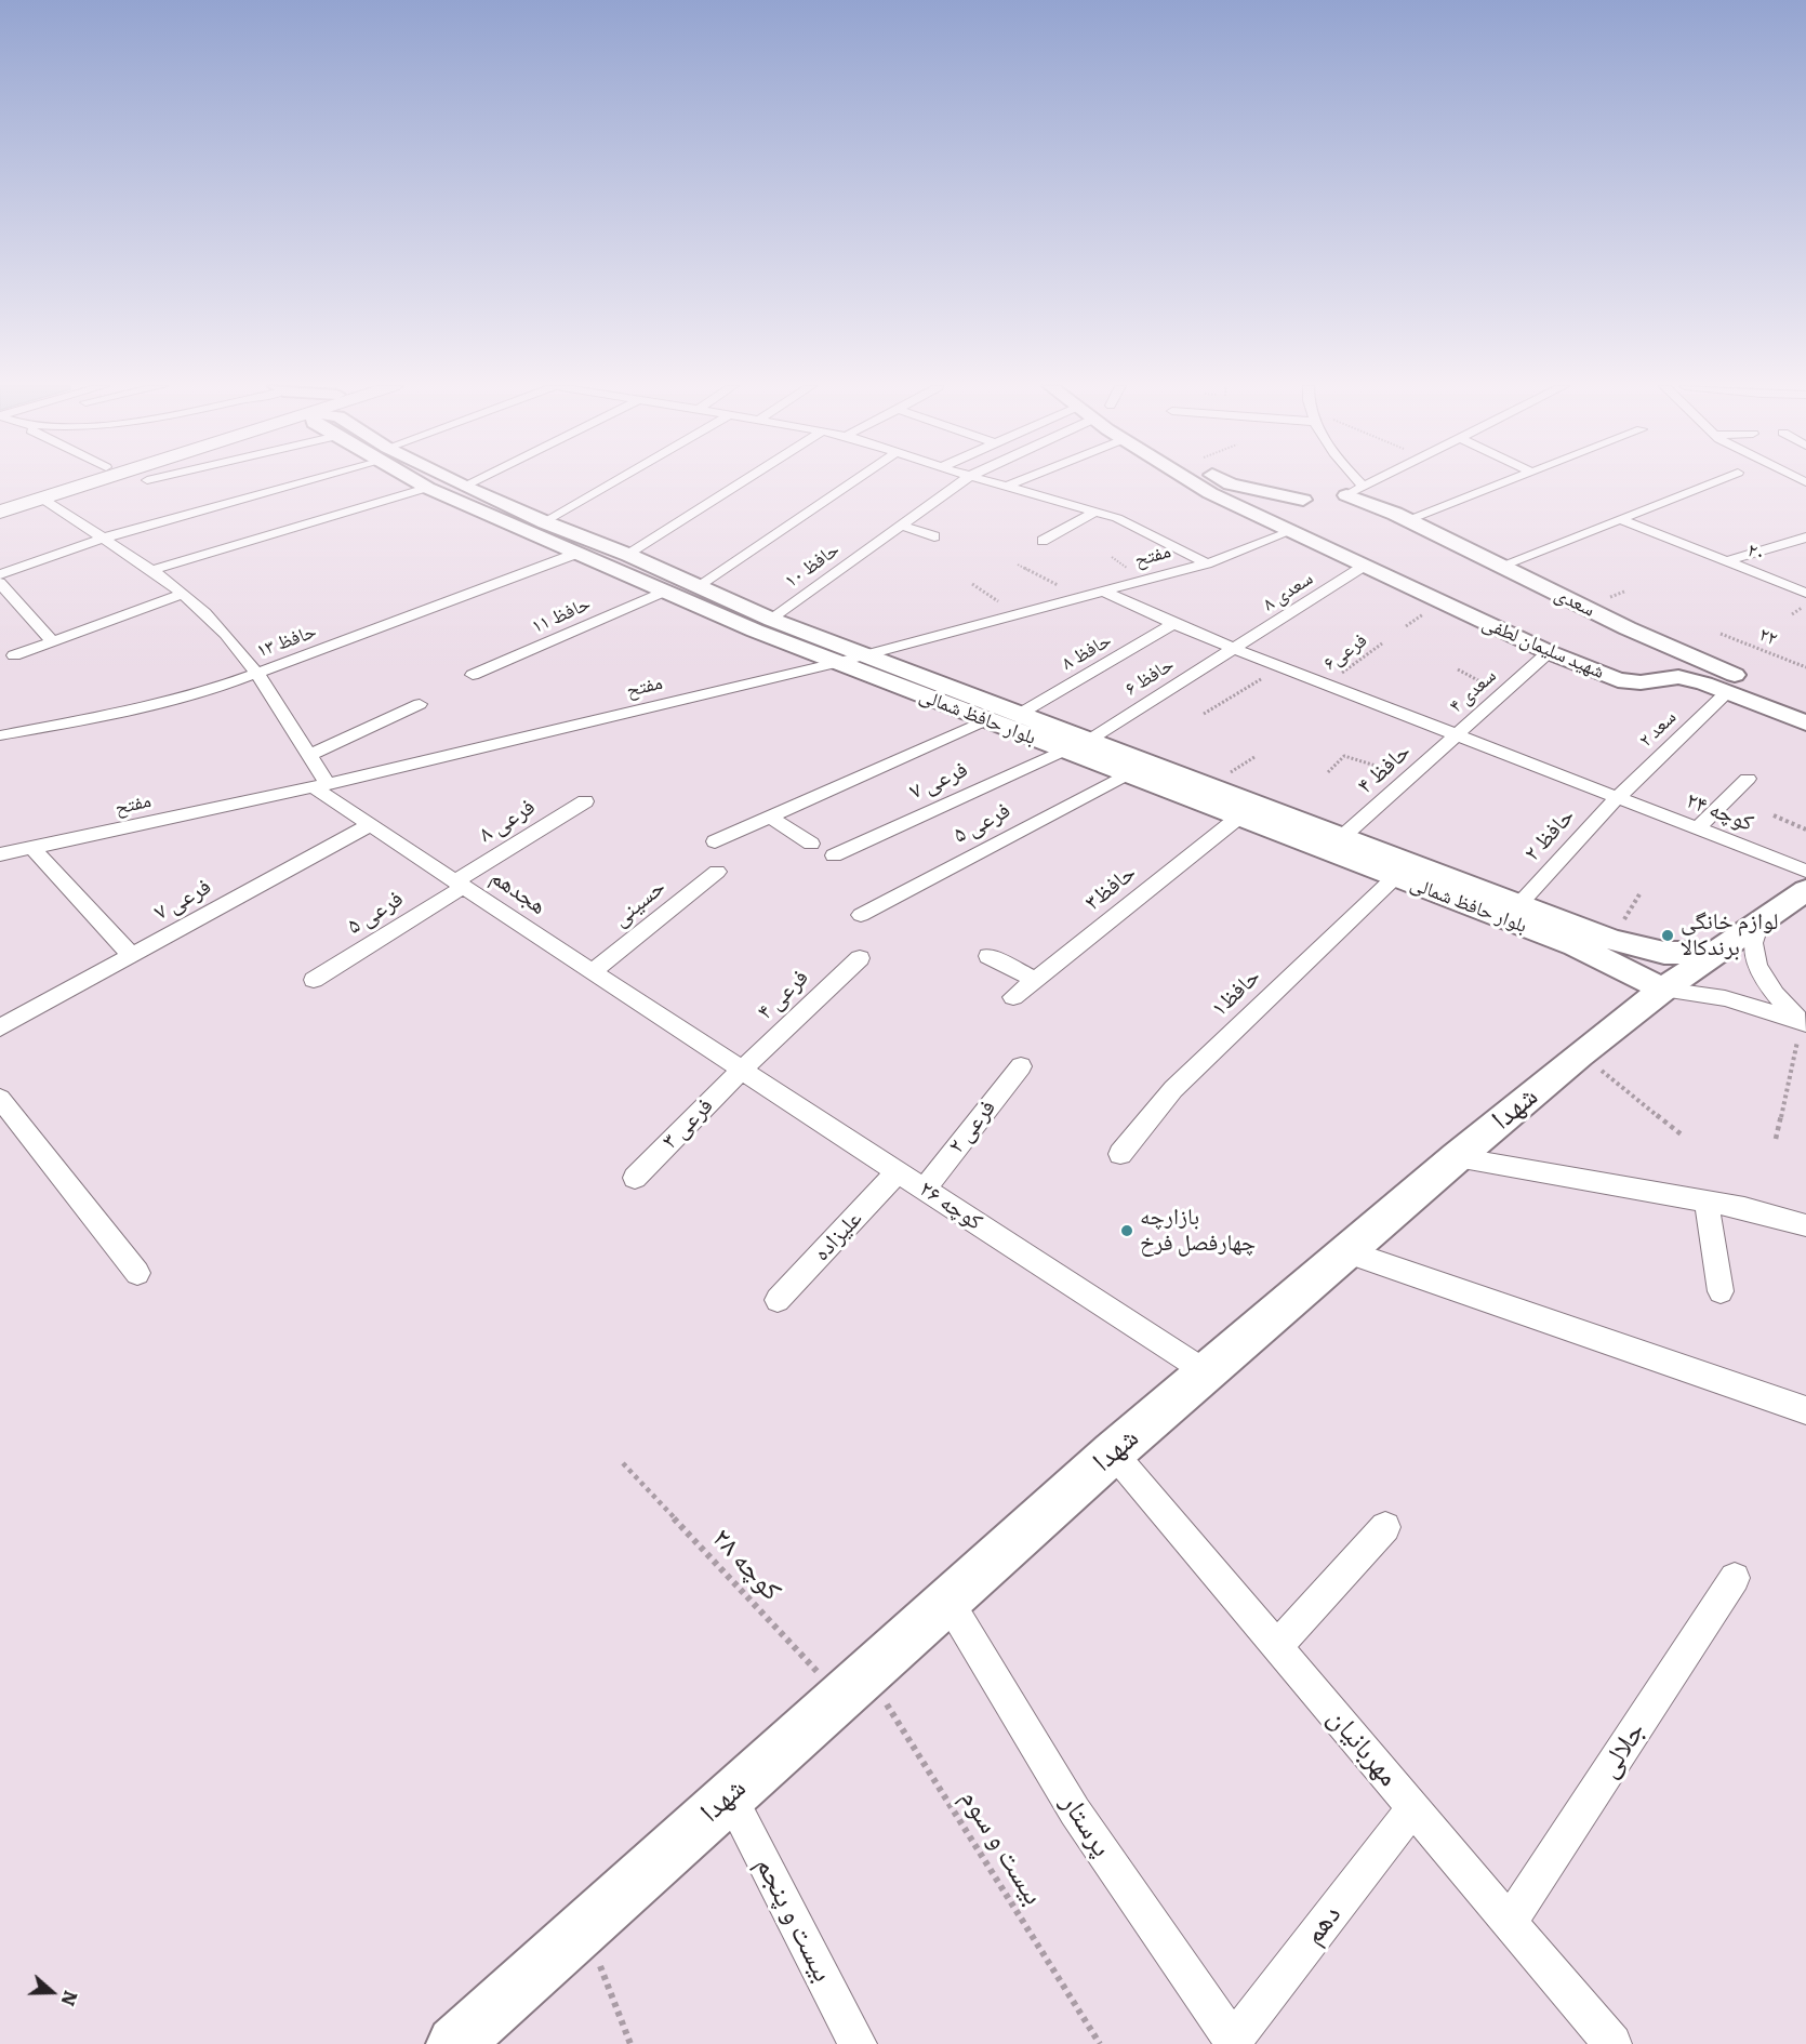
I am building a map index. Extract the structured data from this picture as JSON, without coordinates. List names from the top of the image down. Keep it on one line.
{"streets":{"street":["۲۰","مفتح","حافظ ۱۰","سعدی ۸","سعدی","حافظ ۱۱","حافظ ۱۳","شهید سلیمان لطفی","حافظ ۸","حافظ ۶","سعدی ۴","بلوار حافظ شمالی","سعد ۲","حافظ ۴","فرعی ۷","کوچه ۲۴","فرعی ۸","فرعی ۵","حافظ ۲","حافظ۳","هجدهم","حسینی","حافظ۱","فرعی ۴","شهدا","فرعی ۳","فرعی ۲","کوچه ۲۶","علیزاده","مهربانیان","جلالی","پرستار","بیست و پنجم","دهم"],"path":["۲۲","فرعی۶","کوچه ۲۸","بیست و سوم"]},"crossings":[["مفتح","شهید سلیمان لطفی"],["مفتح","بلوار حافظ شمالی"],["مفتح","کوچه ۲۴"],["مفتح","هجدهم"],["حافظ ۱۰","بلوار حافظ شمالی"],["سعدی ۸","شهید سلیمان لطفی"],["سعدی ۸","حافظ ۶"],["سعدی ۸","کوچه ۲۴"],["حافظ ۱۱","بلوار حافظ شمالی"],["حافظ ۱۳","بلوار حافظ شمالی"],["شهید سلیمان لطفی","سعدی ۴"],["شهید سلیمان لطفی","سعد ۲"],["حافظ ۸","بلوار حافظ شمالی"],["حافظ ۸","کوچه ۲۴"],["فرعی۶","کوچه ۲۴"],["حافظ ۶","بلوار حافظ شمالی"],["حافظ ۶","کوچه ۲۴"],["سعدی ۴","حافظ ۴"],["سعدی ۴","کوچه ۲۴"],["بلوار حافظ شمالی","حافظ ۴"],["بلوار حافظ شمالی","فرعی ۷"],["بلوار حافظ شمالی","فرعی ۵"],["بلوار حافظ شمالی","حافظ ۲"],["بلوار حافظ شمالی","حافظ۳"],["بلوار حافظ شمالی","حافظ۱"],["بلوار حافظ شمالی","شهدا"],["سعد ۲","کوچه ۲۴"],["سعد ۲","حافظ ۲"],["حافظ ۴","کوچه ۲۴"],["فرعی ۷","هجدهم"],["کوچه ۲۴","حافظ ۲"],["فرعی ۸","فرعی ۵"],["فرعی ۸","هجدهم"],["فرعی ۵","هجدهم"],["هجدهم","حسینی"],["هجدهم","کوچه ۲۶"],["فرعی ۴","فرعی ۳"],["فرعی ۴","کوچه ۲۶"],["شهدا","کوچه ۲۶"],["شهدا","کوچه ۲۸"],["شهدا","مهربانیان"],["شهدا","پرستار"],["شهدا","بیست و سوم"],["شهدا","بیست و پنجم"],["فرعی ۳","کوچه ۲۶"],["فرعی ۲","کوچه ۲۶"],["کوچه ۲۶","علیزاده"],["کوچه ۲۸","بیست و سوم"],["مهربانیان","جلالی"],["مهربانیان","دهم"],["پرستار","دهم"]],"places":["لوازم خانگی برندکالا","بازارچه چهارفصل فرخ"],"north":"right"}
